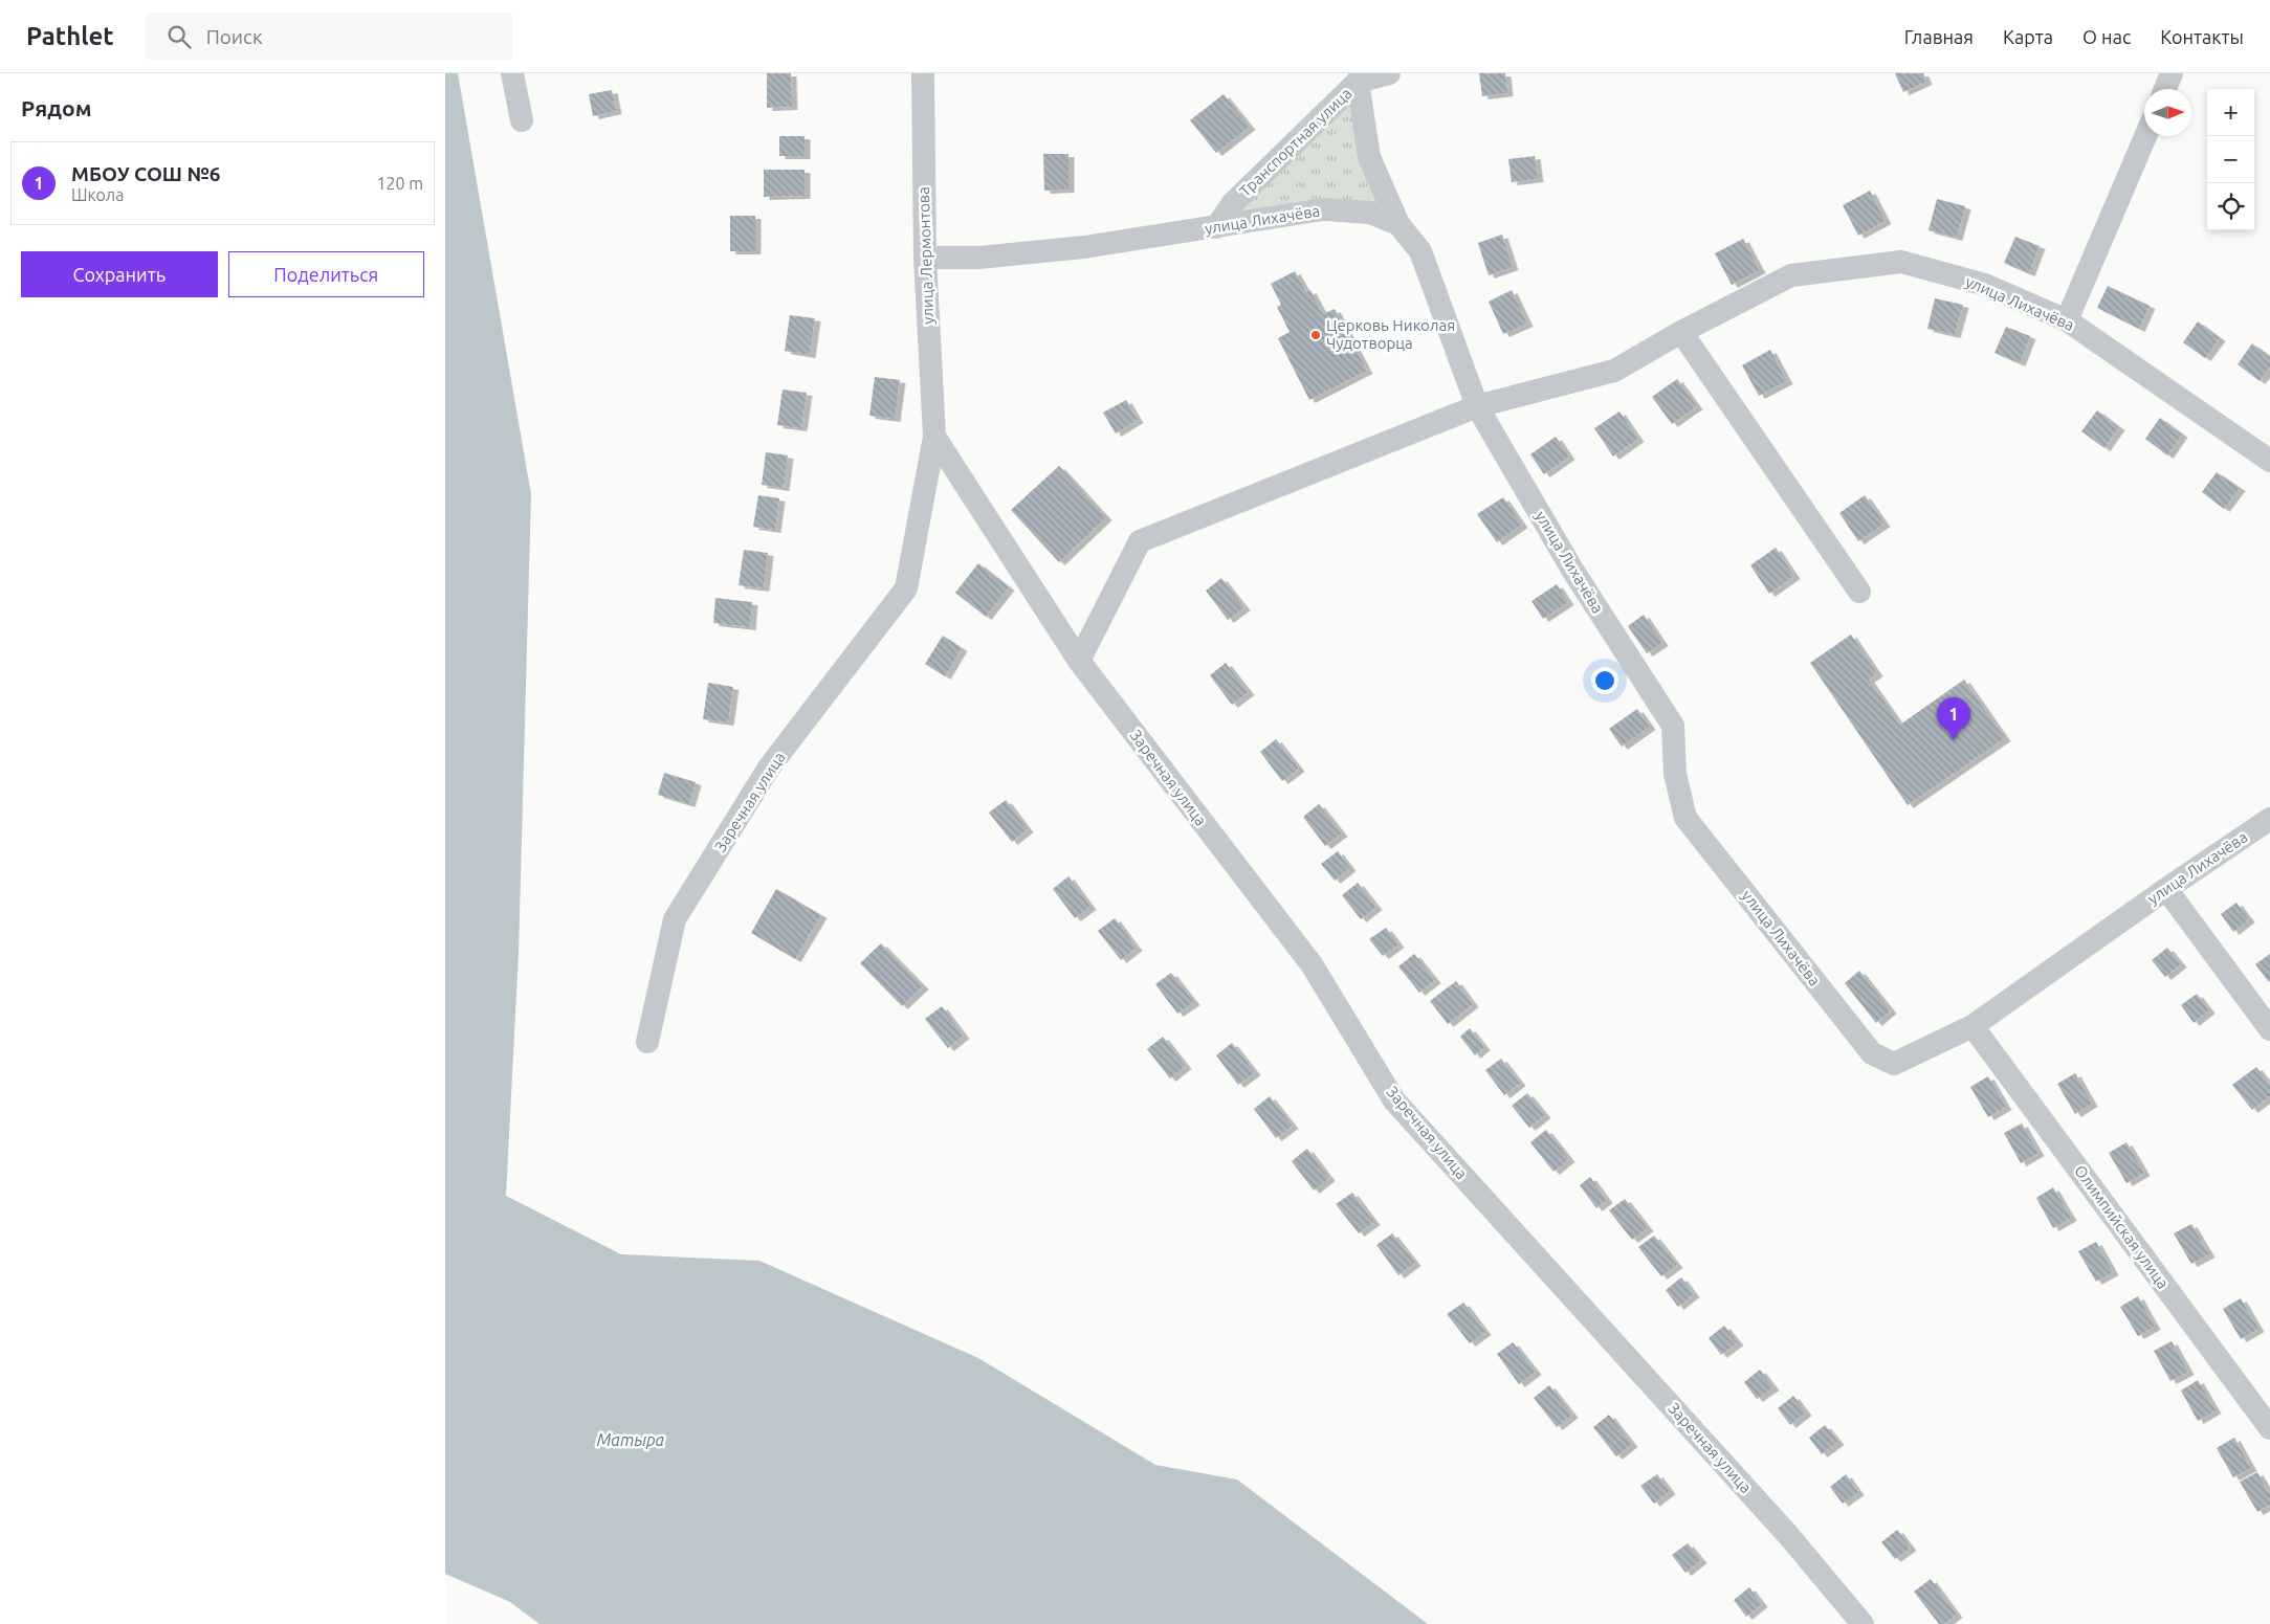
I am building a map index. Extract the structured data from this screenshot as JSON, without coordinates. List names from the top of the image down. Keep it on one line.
{"streets":{"street":["Транспортная улица","улица Лихачёва","улица Лермонтова","Заречная улица","Олимпийская улица"]},"crossings":[["Транспортная улица","улица Лихачёва"],["улица Лихачёва","улица Лермонтова"],["улица Лихачёва","Заречная улица"],["улица Лихачёва","Олимпийская улица"],["улица Лермонтова","Заречная улица"]],"water":["Матыра"],"places":["Церковь Николая Чудотворца"],"north":"right","page":{"header":"Pathlet","search":"Поиск","nav":["Главная","Карта","О нас","Контакты"],"heading":"Рядом","map_buttons":["+","−"],"list":[{"mark":"1","name":"МБОУ СОШ №6","note":"Школа","value":"120 m"}],"buttons":["Сохранить","Поделиться"],"pins":"1"}}
